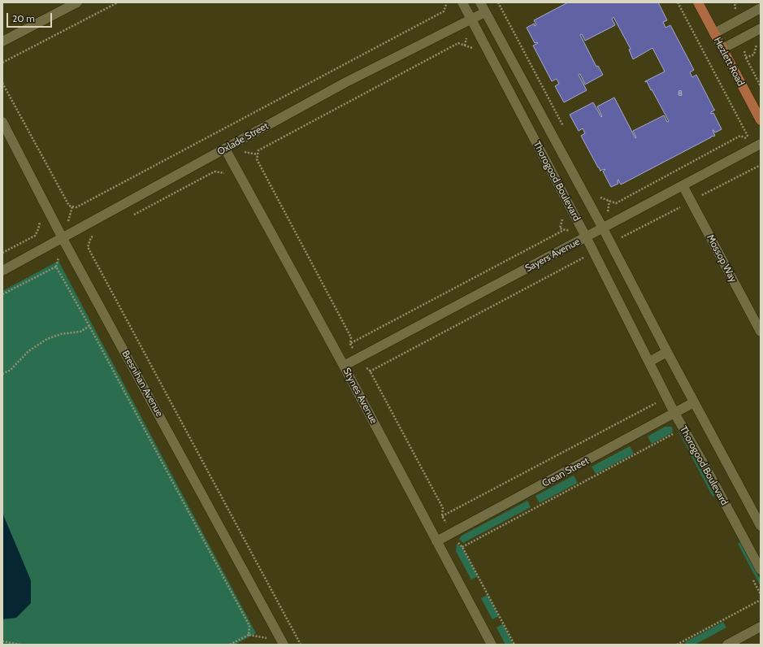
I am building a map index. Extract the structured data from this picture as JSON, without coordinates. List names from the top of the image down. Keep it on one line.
{"streets":{"main road":["Hezlett Road"],"street":["Oxlade Street","Thorogood Boulevard","Sayers Avenue","Mossop Way","Bresnihan Avenue","Stynes Avenue","Crean Street"]},"crossings":[["Oxlade Street","Thorogood Boulevard"],["Oxlade Street","Bresnihan Avenue"],["Oxlade Street","Stynes Avenue"],["Thorogood Boulevard","Sayers Avenue"],["Thorogood Boulevard","Crean Street"],["Sayers Avenue","Mossop Way"],["Sayers Avenue","Stynes Avenue"],["Stynes Avenue","Crean Street"]],"house_numbers":["8"],"scale_bar":"20 m"}
